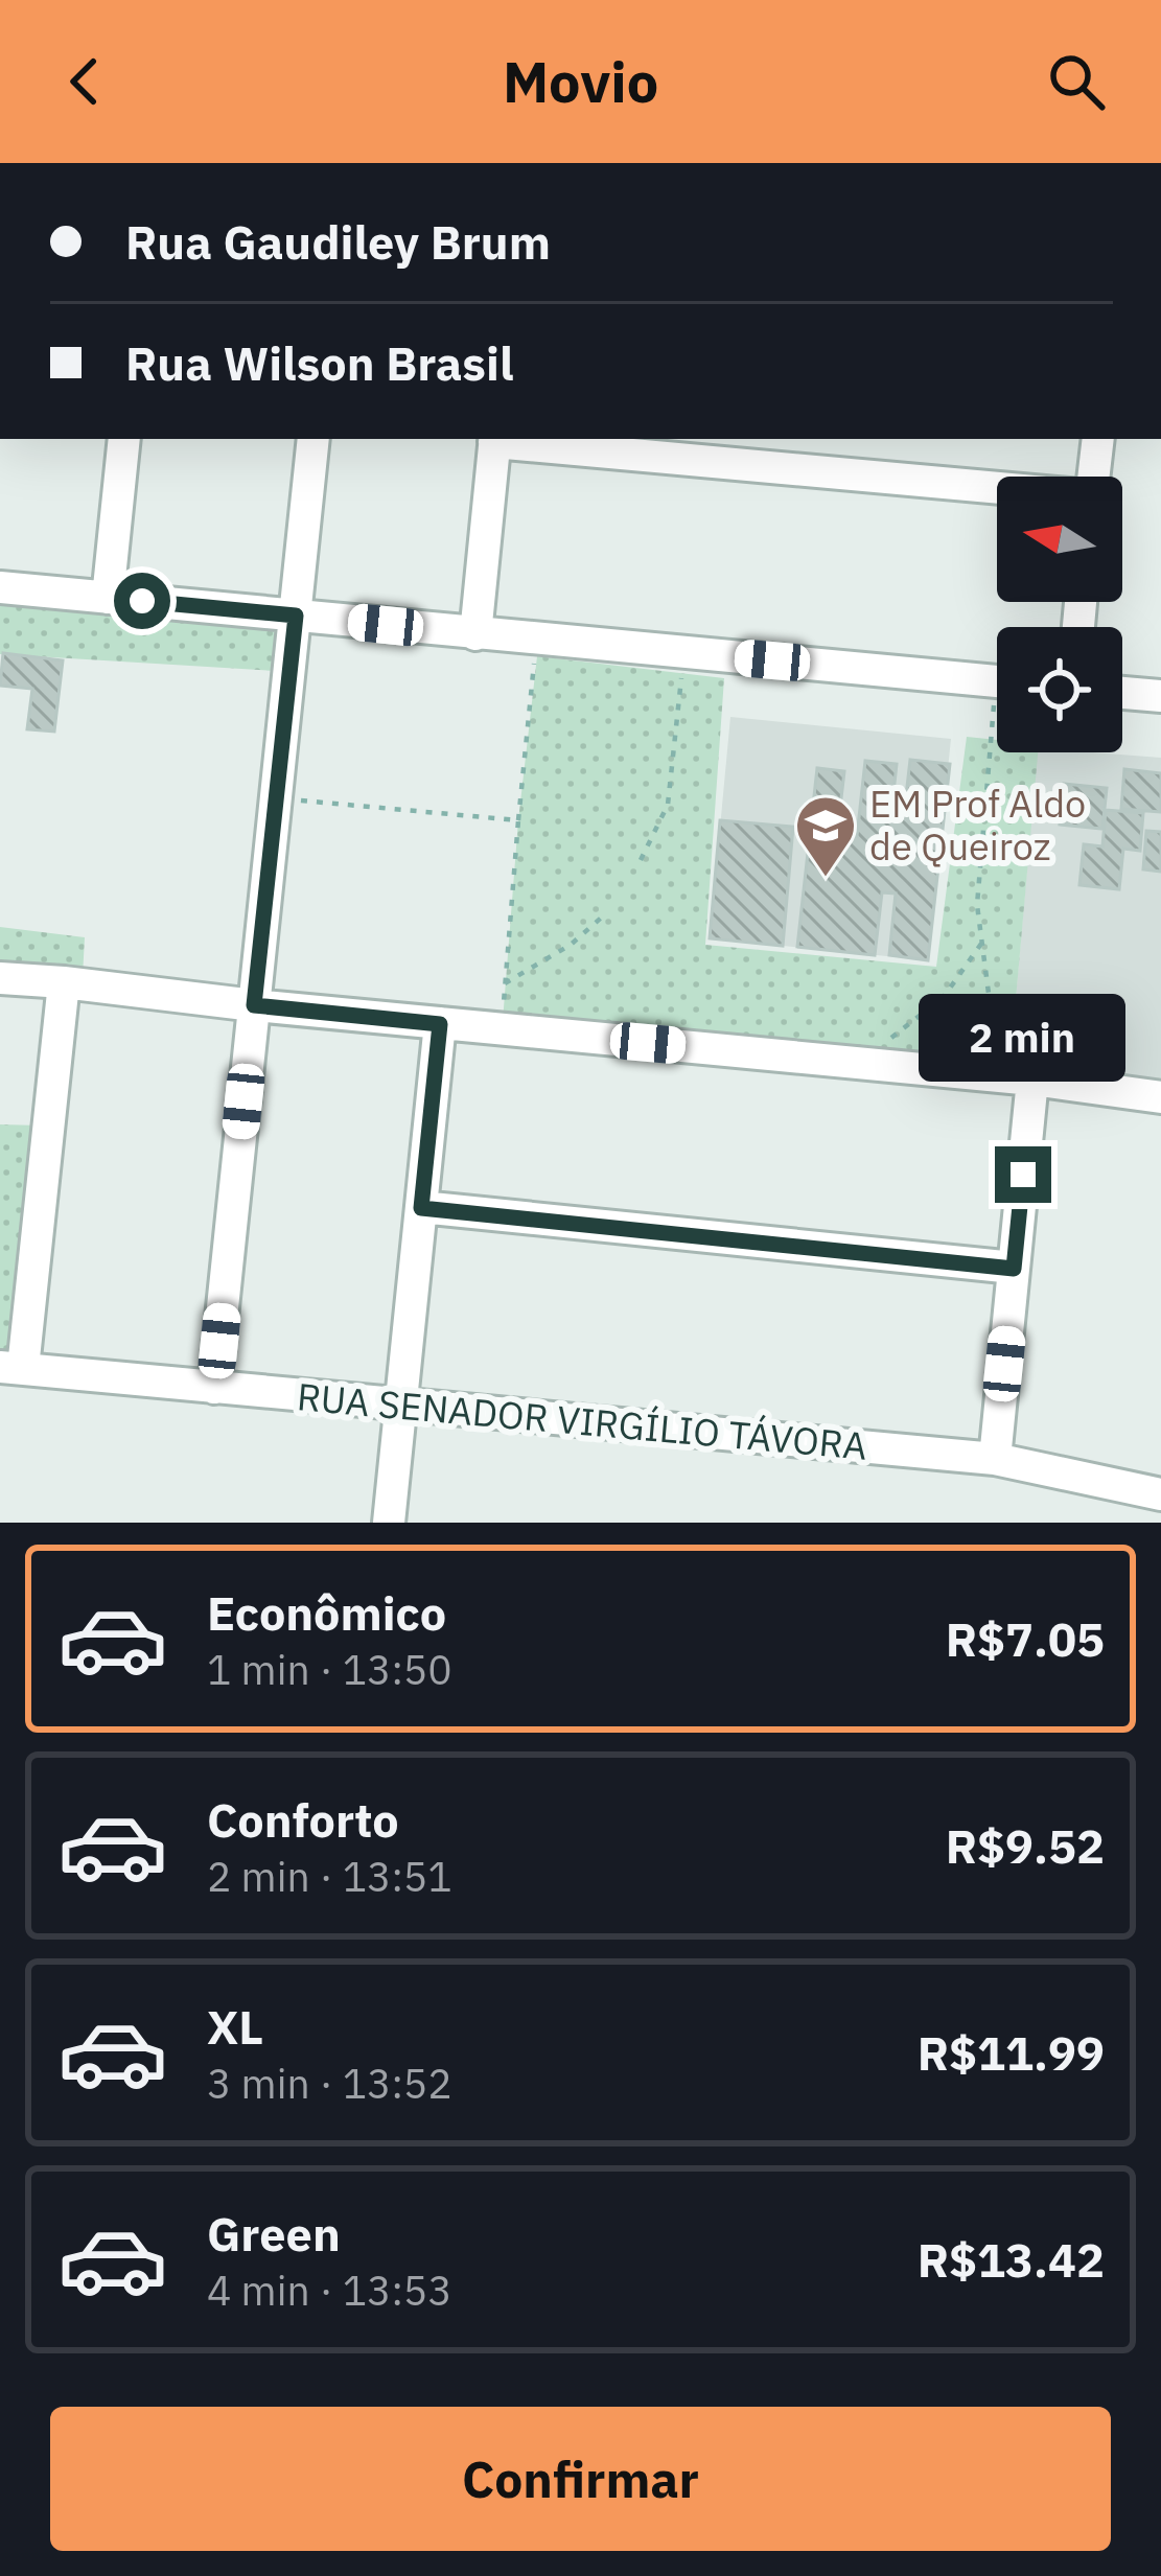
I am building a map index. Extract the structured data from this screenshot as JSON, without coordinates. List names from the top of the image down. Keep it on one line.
{"streets":{"street":["RUA SENADOR VIRGÍLIO TÁVORA"]},"places":{"school or university":["EM Prof Aldo de Queiroz"]},"north":"left","page":{"header":"Movio","banner":["Rua Gaudiley Brum","Rua Wilson Brasil"],"bubble":"2 min","list":[{"name":"Econômico","note":"1 min · 13:50","value":"R$7.05"},{"name":"Conforto","note":"2 min · 13:51","value":"R$9.52"},{"name":"XL","note":"3 min · 13:52","value":"R$11.99"},{"name":"Green","note":"4 min · 13:53","value":"R$13.42"}],"buttons":"Confirmar"}}
